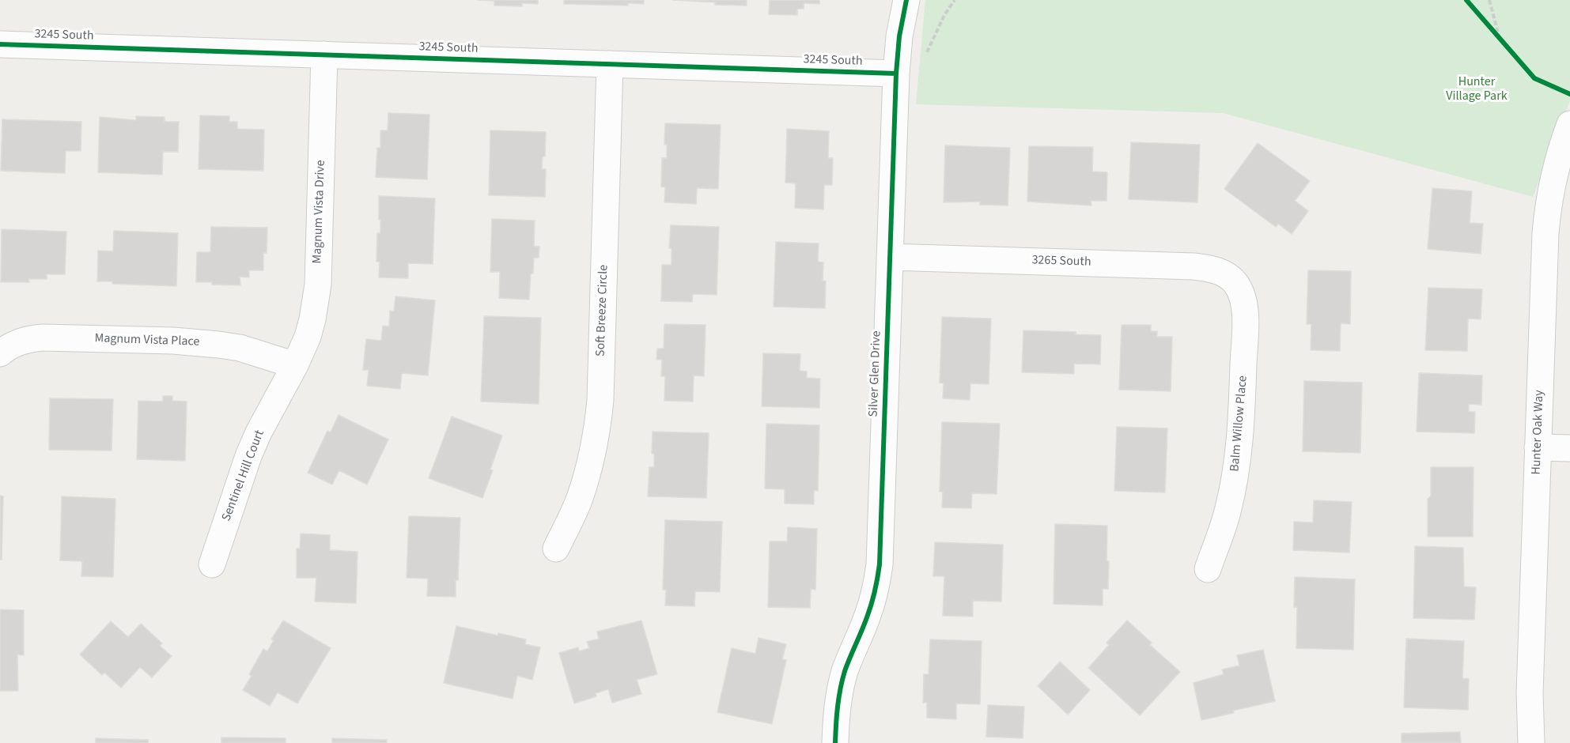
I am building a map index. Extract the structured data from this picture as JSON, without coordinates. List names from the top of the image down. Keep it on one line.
{"streets":{"street":["3245 South","Magnum Vista Drive","3265 South","Soft Breeze Circle","Magnum Vista Place","Silver Glen Drive","Balm Willow Place","Hunter Oak Way","Sentinel Hill Court"]},"crossings":[["3245 South","Magnum Vista Drive"],["3245 South","Soft Breeze Circle"],["3245 South","Silver Glen Drive"],["Magnum Vista Drive","Magnum Vista Place"],["Magnum Vista Drive","Sentinel Hill Court"],["3265 South","Silver Glen Drive"],["3265 South","Balm Willow Place"],["Magnum Vista Place","Sentinel Hill Court"]],"parks":["Hunter Village Park"]}
